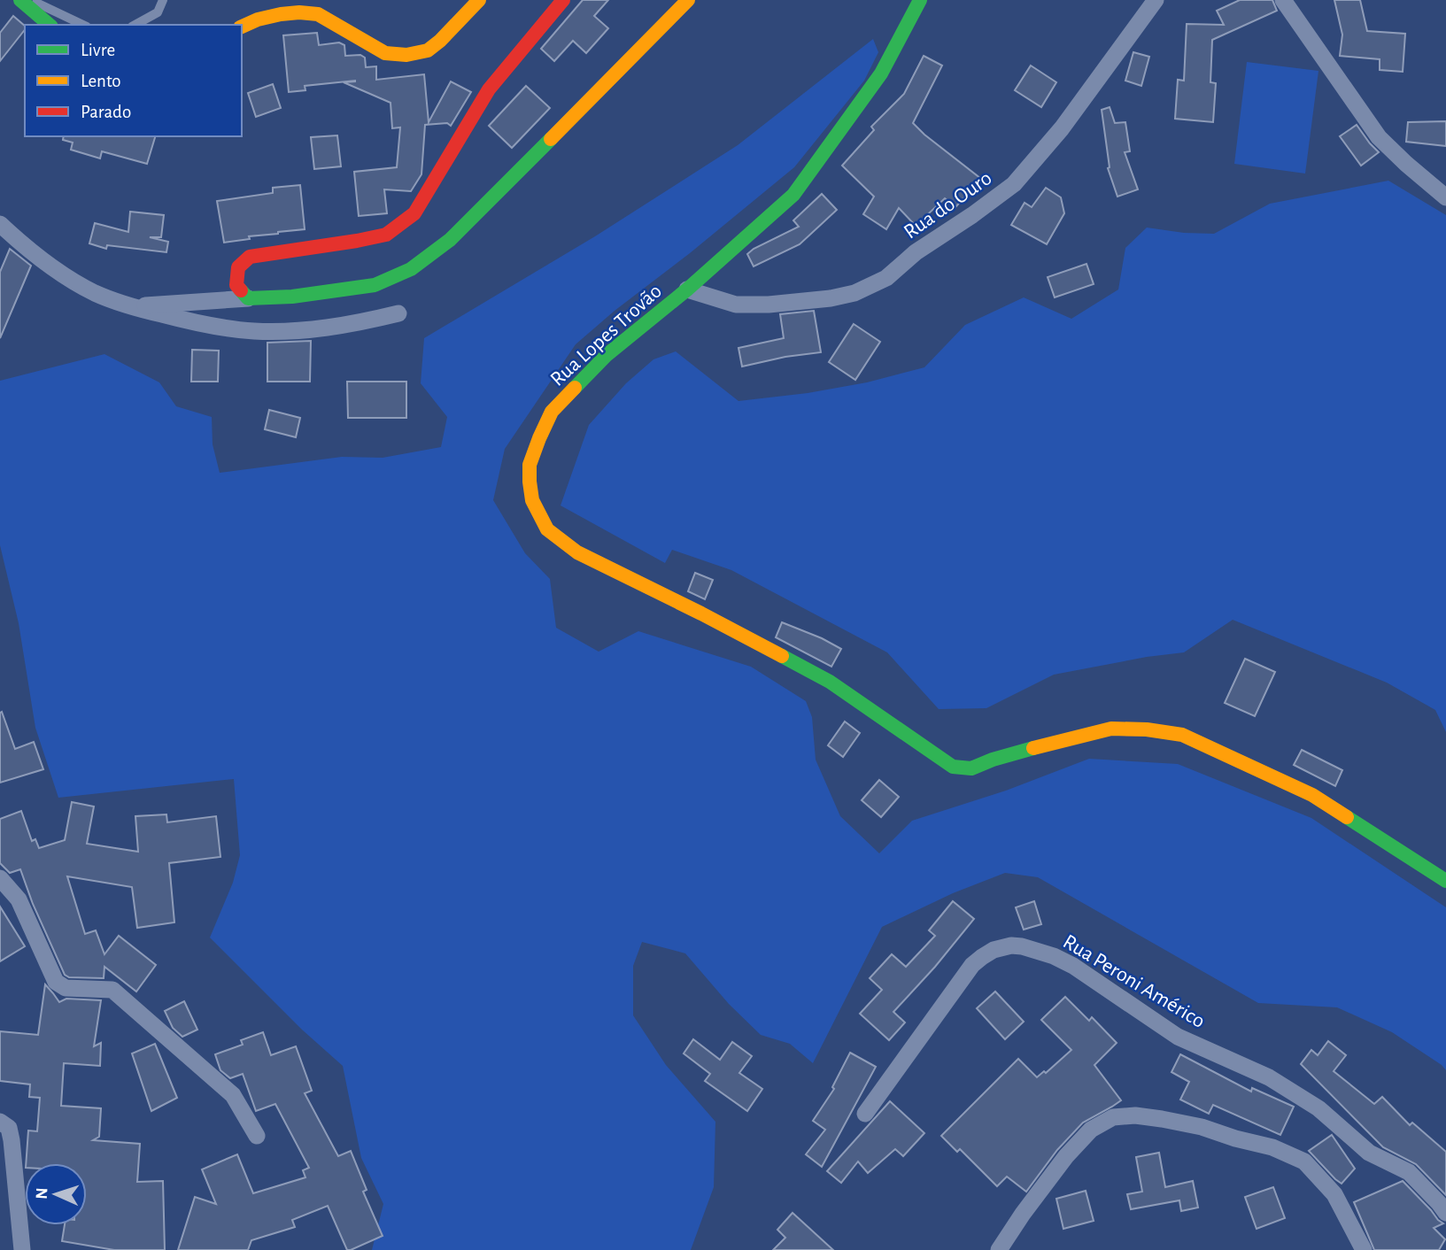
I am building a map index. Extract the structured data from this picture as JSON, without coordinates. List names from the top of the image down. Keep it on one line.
{"streets":{"main road":["Rua Lopes Trovão"],"street":["Rua do Ouro","Rua Peroni Américo"]},"crossings":[["Rua do Ouro","Rua Lopes Trovão"]],"legend":["Livre","Lento","Parado"],"north":"left"}
